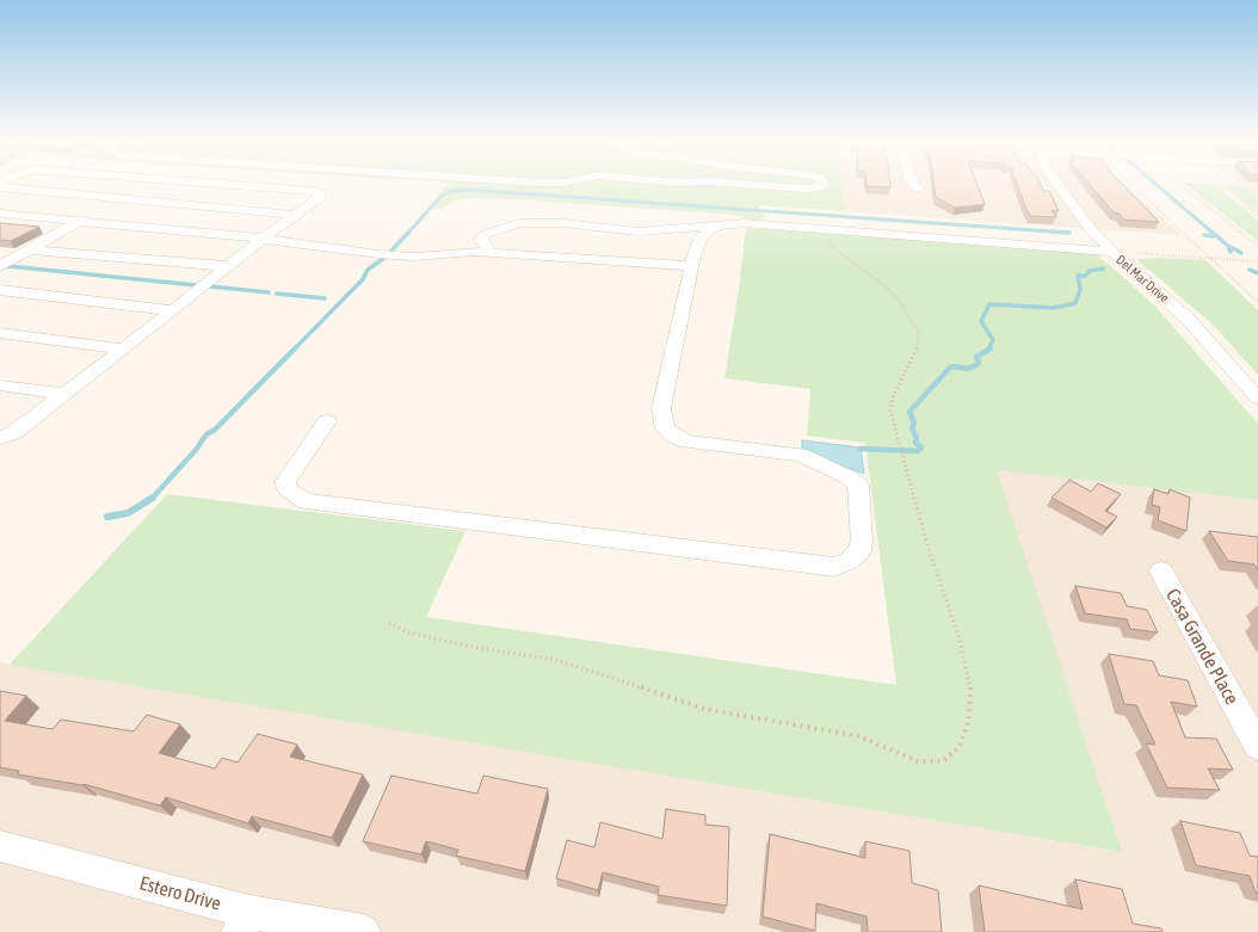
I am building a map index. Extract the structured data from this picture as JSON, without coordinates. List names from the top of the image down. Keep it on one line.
{"streets":{"street":["Del Mar Drive","Casa Grande Place","Estero Drive"]}}
